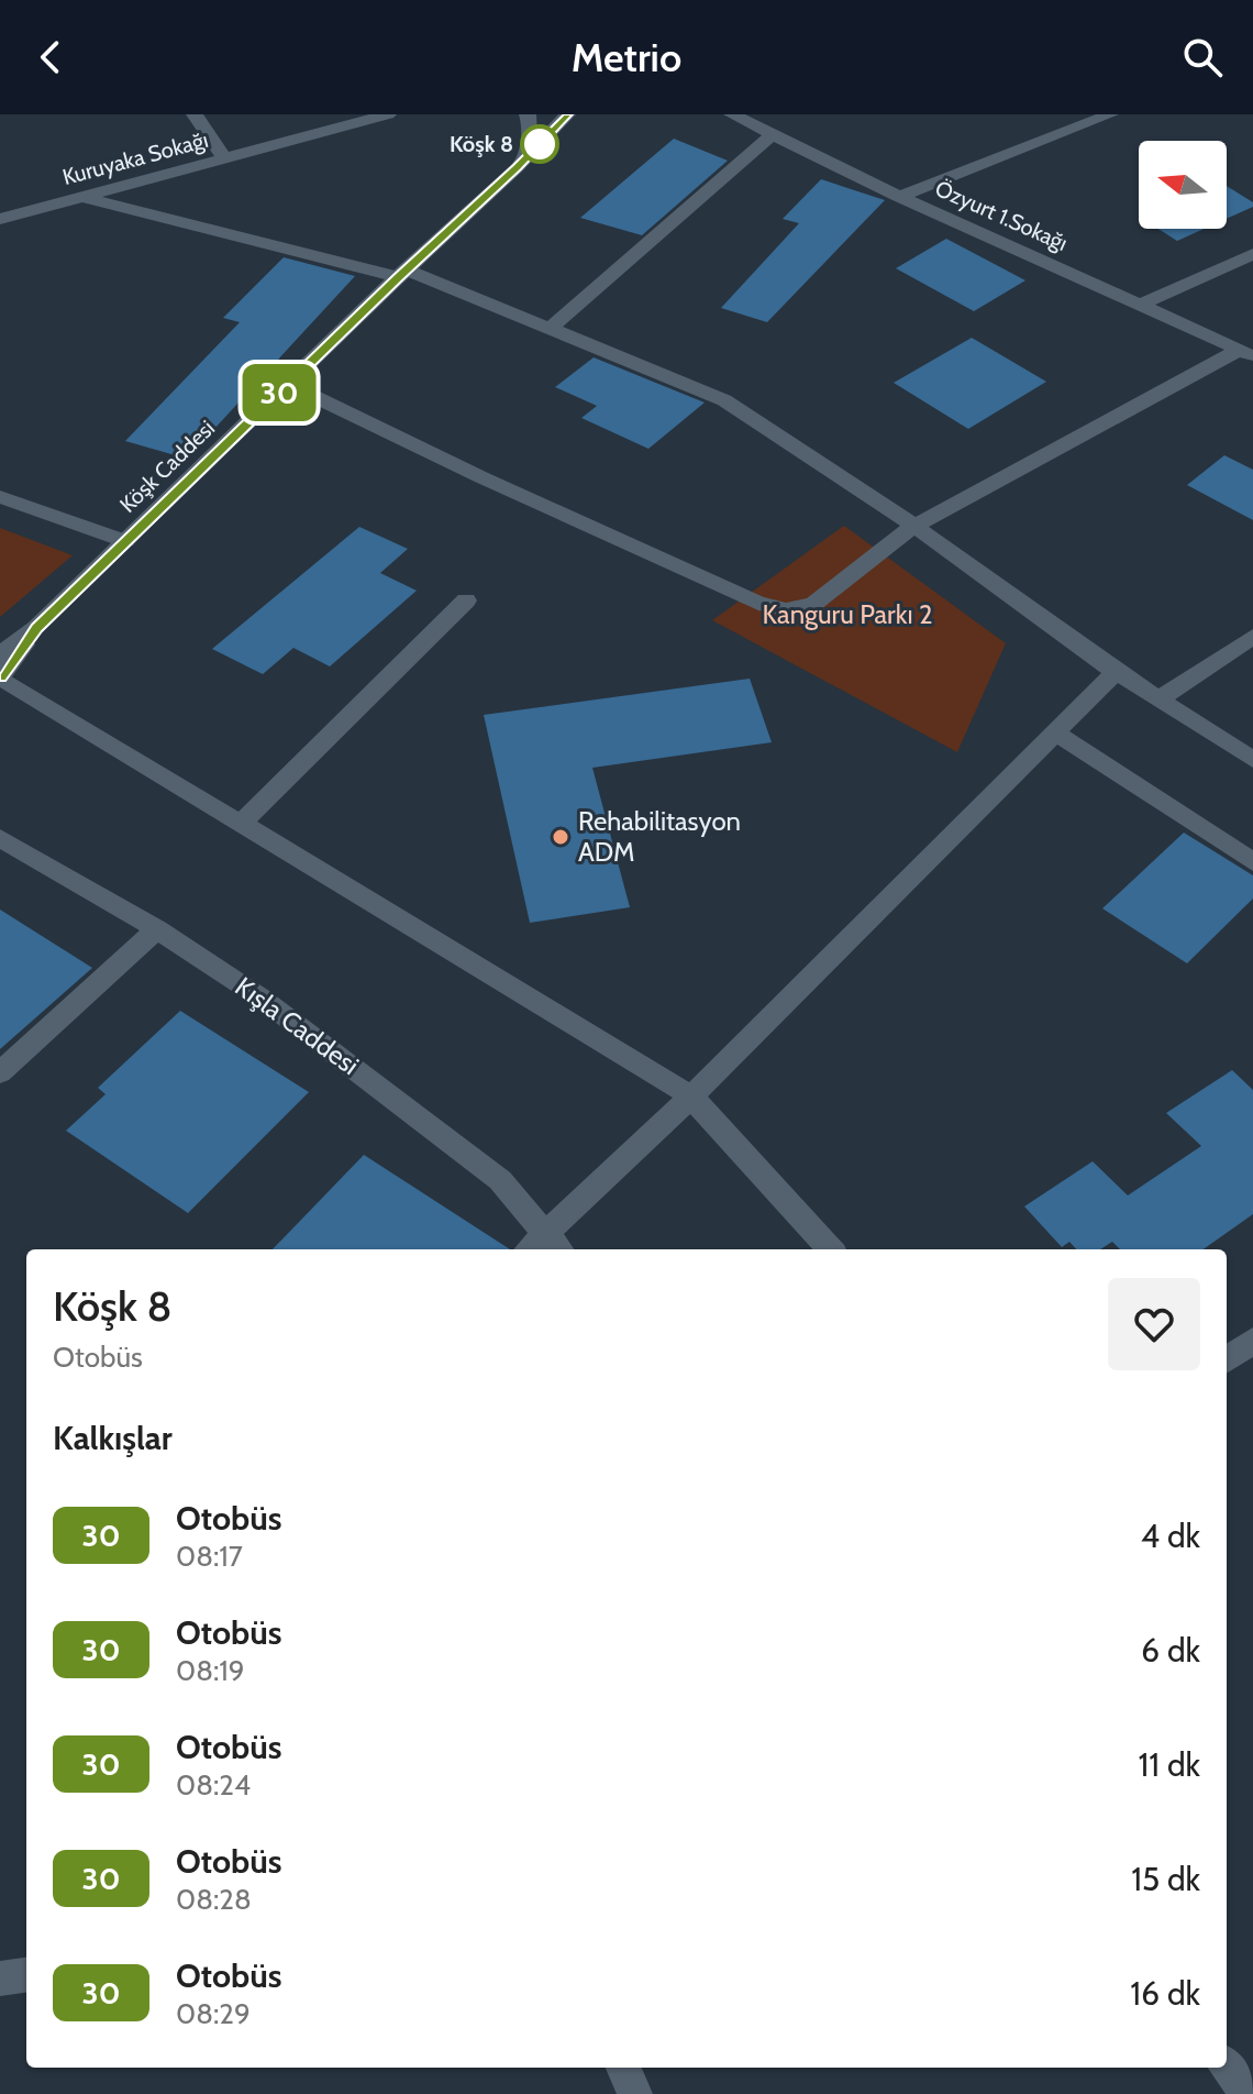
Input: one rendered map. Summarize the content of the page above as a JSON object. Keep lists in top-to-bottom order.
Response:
{
  "streets": {
    "street": [
      "Kuruyaka Sokağı",
      "Özyurt 1.Sokağı",
      "Köşk Caddesi",
      "Kışla Caddesi"
    ]
  },
  "parks": ["Kanguru Parkı 2"],
  "places": ["Köşk 8", "Rehabilitasyon ADM"],
  "lines": ["bus line 30"],
  "north": "left",
  "page": {
    "header": "Metrio",
    "on_map": "30",
    "heading": [
      ["Köşk 8", "Otobüs"],
      "Kalkışlar"
    ],
    "list": [
      {
        "mark": "30",
        "name": "Otobüs",
        "note": "08:17",
        "value": "4 dk"
      },
      {
        "mark": "30",
        "name": "Otobüs",
        "note": "08:19",
        "value": "6 dk"
      },
      {
        "mark": "30",
        "name": "Otobüs",
        "note": "08:24",
        "value": "11 dk"
      },
      {
        "mark": "30",
        "name": "Otobüs",
        "note": "08:28",
        "value": "15 dk"
      },
      {
        "mark": "30",
        "name": "Otobüs",
        "note": "08:29",
        "value": "16 dk"
      }
    ]
  }
}
